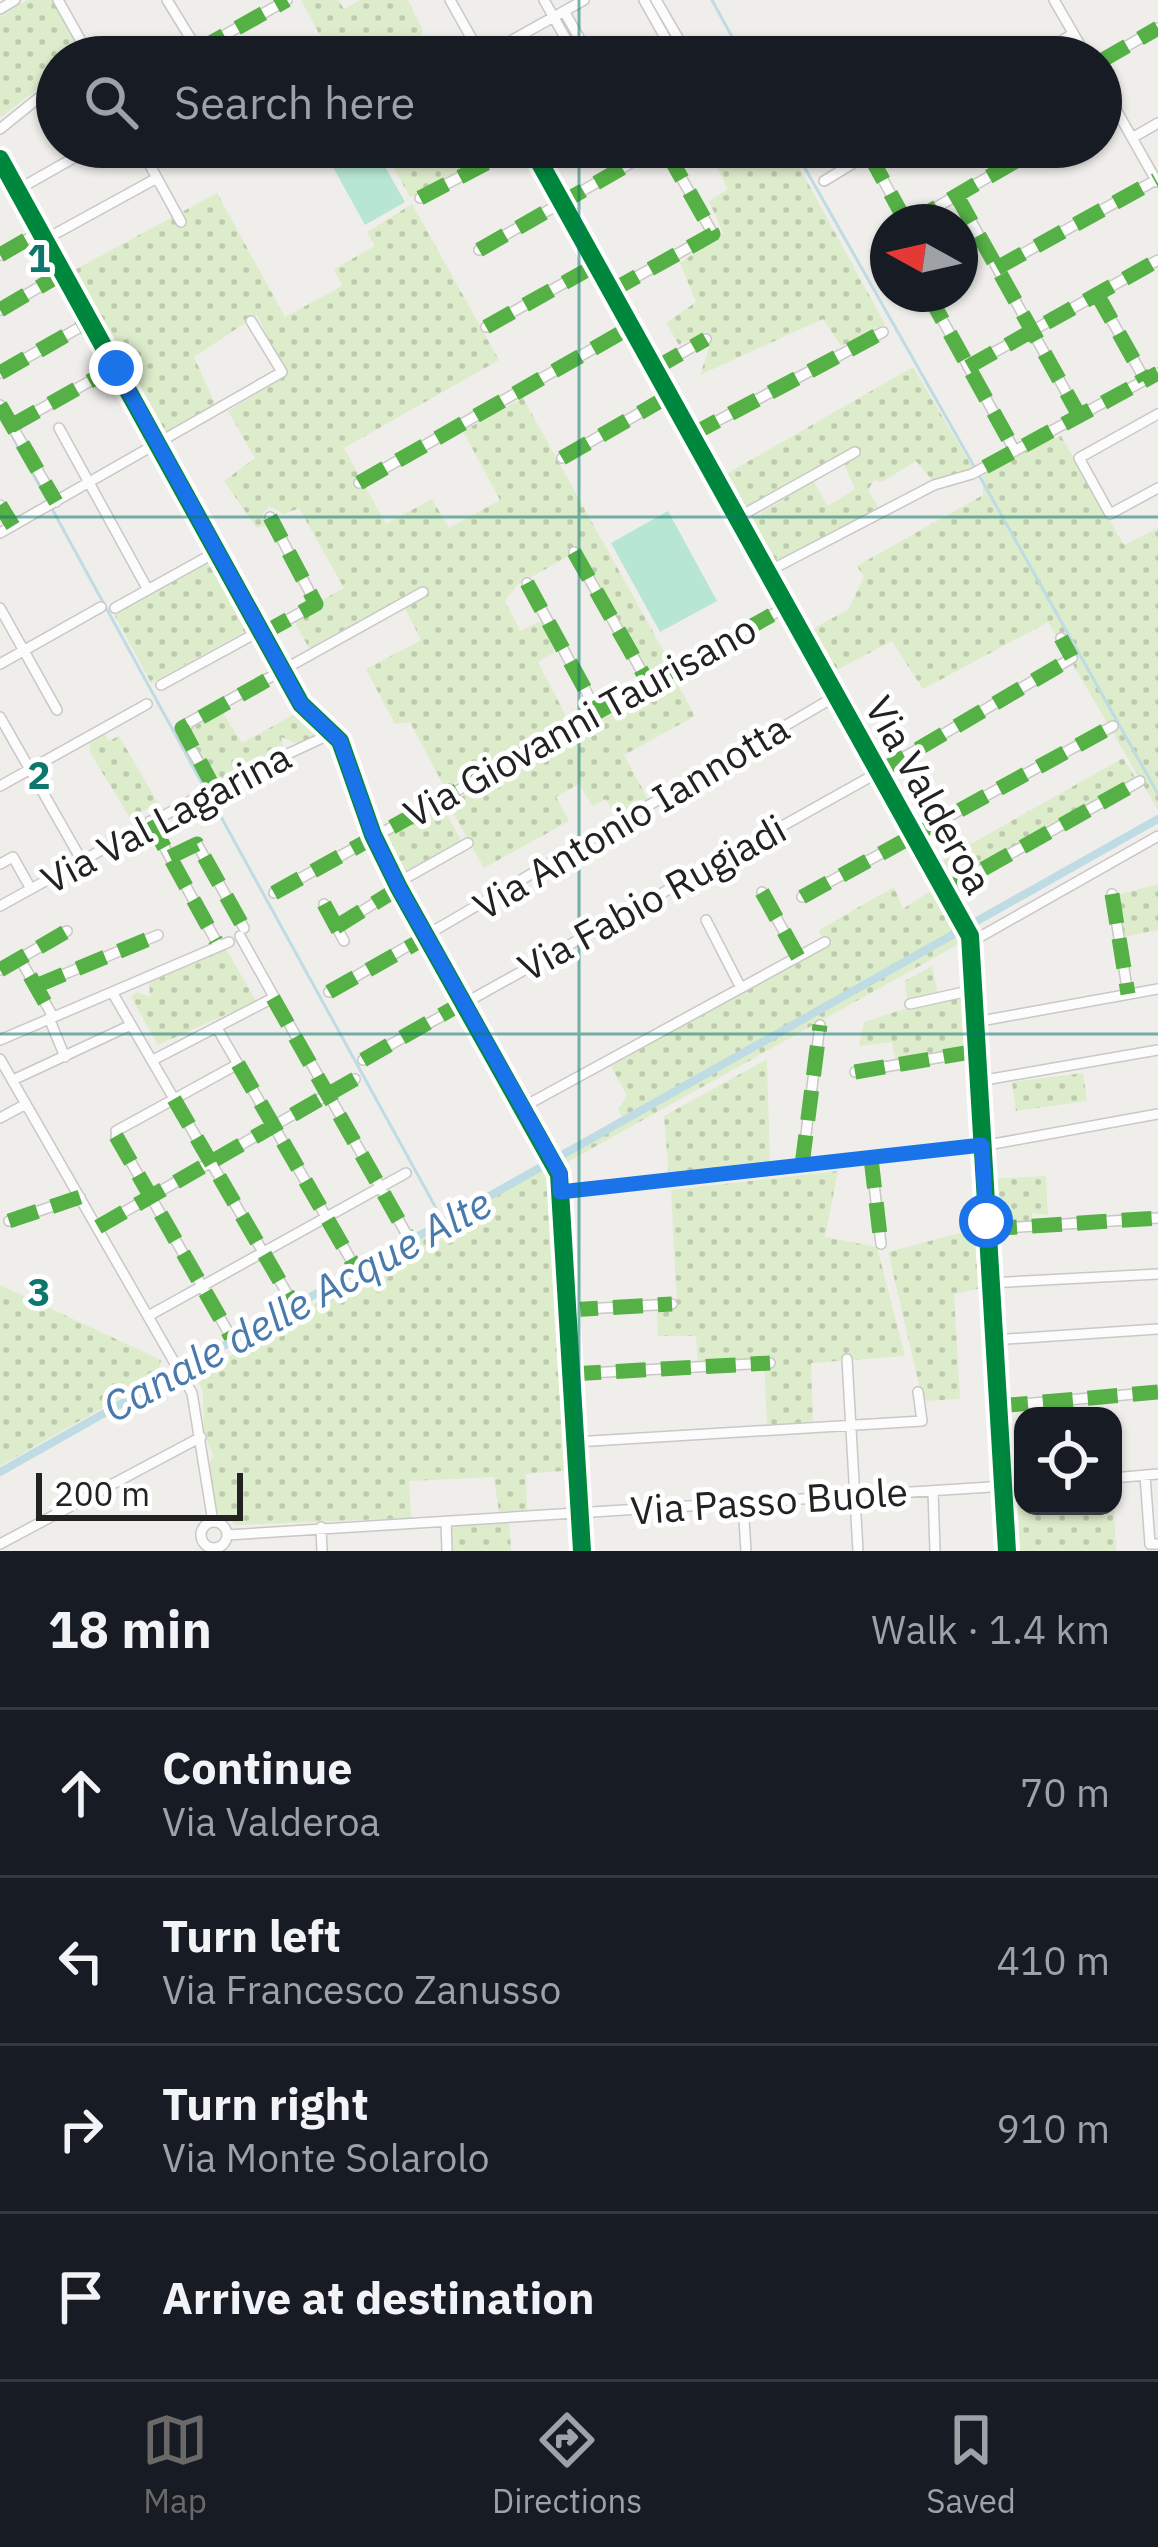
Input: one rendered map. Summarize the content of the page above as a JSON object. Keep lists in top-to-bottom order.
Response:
{
  "streets": {
    "street": [
      "Via Giovanni Taurisano",
      "Via Valderoa",
      "Via Antonio Iannotta",
      "Via Val Lagarina",
      "Via Fabio Rugiadi",
      "Via Passo Buole"
    ]
  },
  "crossings": [
    ["Via Giovanni Taurisano", "Via Valderoa"],
    ["Via Valderoa", "Via Antonio Iannotta"],
    ["Via Valderoa", "Via Fabio Rugiadi"],
    ["Via Valderoa", "Via Passo Buole"]
  ],
  "water": ["Canale delle Acque Alte"],
  "scale_bar": "200 m",
  "north": "left",
  "page": {
    "search": "Search here",
    "scale": "200 m",
    "heading": ["18 min", "Walk · 1.4 km"],
    "list": [
      ["Continue", "Via Valderoa", "70 m"],
      ["Turn left", "Via Francesco Zanusso", "410 m"],
      ["Turn right", "Via Monte Solarolo", "910 m"],
      "Arrive at destination"
    ],
    "nav": ["Map", "Directions", "Saved"]
  },
  "grid": {
    "rows": ["1", "2", "3"]
  }
}
